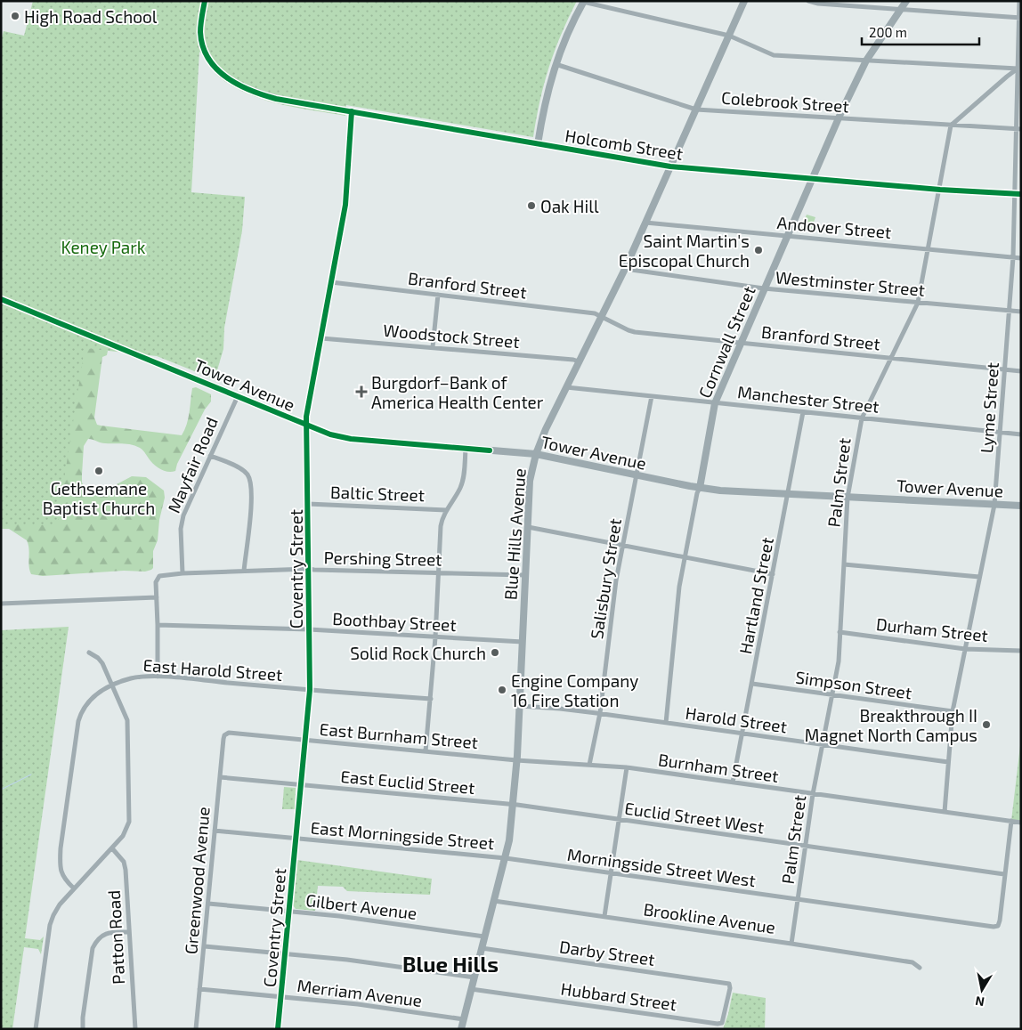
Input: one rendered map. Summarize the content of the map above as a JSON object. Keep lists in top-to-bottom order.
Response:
{
  "streets": {
    "street": [
      "Colebrook Street",
      "Holcomb Street",
      "Andover Street",
      "Westminster Street",
      "Branford Street",
      "Woodstock Street",
      "Cornwall Street",
      "Tower Avenue",
      "Manchester Street",
      "Lyme Street",
      "Mayfair Road",
      "Palm Street",
      "Baltic Street",
      "Blue Hills Avenue",
      "Pershing Street",
      "Coventry Street",
      "Salisbury Street",
      "Hartland Street",
      "Boothbay Street",
      "Durham Street",
      "East Harold Street",
      "Simpson Street",
      "Harold Street",
      "East Burnham Street",
      "Burnham Street",
      "East Euclid Street",
      "Euclid Street West",
      "East Morningside Street",
      "Morningside Street West",
      "Greenwood Avenue",
      "Gilbert Avenue",
      "Brookline Avenue",
      "Patton Road",
      "Darby Street",
      "Merriam Avenue",
      "Hubbard Street"
    ]
  },
  "crossings": [
    ["Colebrook Street", "Cornwall Street"],
    ["Colebrook Street", "Lyme Street"],
    ["Colebrook Street", "Palm Street"],
    ["Colebrook Street", "Blue Hills Avenue"],
    ["Holcomb Street", "Cornwall Street"],
    ["Holcomb Street", "Lyme Street"],
    ["Holcomb Street", "Palm Street"],
    ["Holcomb Street", "Blue Hills Avenue"],
    ["Holcomb Street", "Coventry Street"],
    ["Andover Street", "Cornwall Street"],
    ["Andover Street", "Lyme Street"],
    ["Andover Street", "Palm Street"],
    ["Andover Street", "Blue Hills Avenue"],
    ["Westminster Street", "Cornwall Street"],
    ["Westminster Street", "Lyme Street"],
    ["Westminster Street", "Palm Street"],
    ["Westminster Street", "Blue Hills Avenue"],
    ["Branford Street", "Cornwall Street"],
    ["Branford Street", "Lyme Street"],
    ["Branford Street", "Palm Street"],
    ["Branford Street", "Blue Hills Avenue"],
    ["Branford Street", "Coventry Street"],
    ["Woodstock Street", "Blue Hills Avenue"],
    ["Woodstock Street", "Coventry Street"],
    ["Cornwall Street", "Tower Avenue"],
    ["Cornwall Street", "Manchester Street"],
    ["Cornwall Street", "Harold Street"],
    ["Tower Avenue", "Lyme Street"],
    ["Tower Avenue", "Mayfair Road"],
    ["Tower Avenue", "Palm Street"],
    ["Tower Avenue", "Blue Hills Avenue"],
    ["Tower Avenue", "Coventry Street"],
    ["Tower Avenue", "Salisbury Street"],
    ["Tower Avenue", "Hartland Street"],
    ["Manchester Street", "Lyme Street"],
    ["Manchester Street", "Palm Street"],
    ["Manchester Street", "Blue Hills Avenue"],
    ["Manchester Street", "Salisbury Street"],
    ["Manchester Street", "Hartland Street"],
    ["Lyme Street", "Durham Street"],
    ["Lyme Street", "Simpson Street"],
    ["Lyme Street", "Harold Street"],
    ["Lyme Street", "Burnham Street"],
    ["Mayfair Road", "Pershing Street"],
    ["Palm Street", "Durham Street"],
    ["Palm Street", "Simpson Street"],
    ["Palm Street", "Harold Street"],
    ["Palm Street", "Burnham Street"],
    ["Palm Street", "Euclid Street West"],
    ["Palm Street", "Morningside Street West"],
    ["Palm Street", "Brookline Avenue"],
    ["Baltic Street", "Coventry Street"],
    ["Blue Hills Avenue", "Pershing Street"],
    ["Blue Hills Avenue", "Boothbay Street"],
    ["Blue Hills Avenue", "Harold Street"],
    ["Blue Hills Avenue", "East Burnham Street"],
    ["Blue Hills Avenue", "Burnham Street"],
    ["Blue Hills Avenue", "East Euclid Street"],
    ["Blue Hills Avenue", "Euclid Street West"],
    ["Blue Hills Avenue", "East Morningside Street"],
    ["Blue Hills Avenue", "Morningside Street West"],
    ["Blue Hills Avenue", "Gilbert Avenue"],
    ["Blue Hills Avenue", "Brookline Avenue"],
    ["Blue Hills Avenue", "Darby Street"],
    ["Blue Hills Avenue", "Merriam Avenue"],
    ["Blue Hills Avenue", "Hubbard Street"],
    ["Pershing Street", "Coventry Street"],
    ["Coventry Street", "Boothbay Street"],
    ["Coventry Street", "East Harold Street"],
    ["Coventry Street", "East Burnham Street"],
    ["Coventry Street", "East Euclid Street"],
    ["Coventry Street", "East Morningside Street"],
    ["Coventry Street", "Gilbert Avenue"],
    ["Coventry Street", "Merriam Avenue"],
    ["Salisbury Street", "Harold Street"],
    ["Salisbury Street", "Burnham Street"],
    ["Hartland Street", "Simpson Street"],
    ["Hartland Street", "Harold Street"],
    ["Hartland Street", "Burnham Street"],
    ["East Burnham Street", "Burnham Street"],
    ["East Burnham Street", "Greenwood Avenue"],
    ["East Euclid Street", "Euclid Street West"],
    ["East Euclid Street", "Greenwood Avenue"],
    ["Euclid Street West", "Morningside Street West"],
    ["East Morningside Street", "Morningside Street West"],
    ["East Morningside Street", "Greenwood Avenue"],
    ["Greenwood Avenue", "Gilbert Avenue"],
    ["Greenwood Avenue", "Merriam Avenue"],
    ["Darby Street", "Hubbard Street"]
  ],
  "districts": ["Blue Hills"],
  "parks": ["Keney Park"],
  "places": {
    "other": [
      "High Road School",
      "Oak Hill",
      "Saint Martin's Episcopal Church",
      "Gethsemane Baptist Church",
      "Solid Rock Church",
      "Engine Company 16 Fire Station",
      "Breakthrough II Magnet North Campus"
    ],
    "health": ["Burgdorf–Bank of America Health Center"]
  },
  "scale_bar": "200 m",
  "north": "bottom"
}
